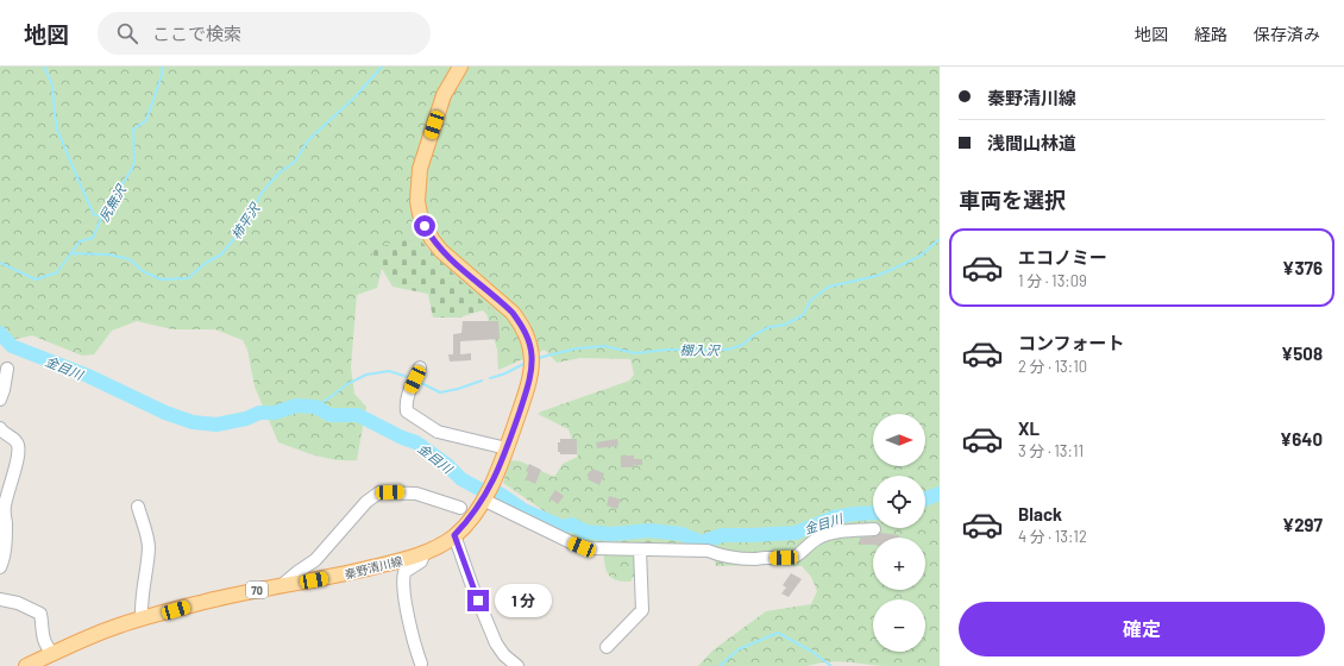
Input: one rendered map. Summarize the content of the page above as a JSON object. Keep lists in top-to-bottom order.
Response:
{
  "streets": {
    "main road": ["秦野清川線", "70"]
  },
  "water": [
    "尻無沢",
    "柿平沢",
    "棚入沢",
    "金目川"
  ],
  "north": "right",
  "page": {
    "header": "地図",
    "search": "ここで検索",
    "nav": ["地図", "経路", "保存済み"],
    "banner": ["秦野清川線", "浅間山林道"],
    "heading": "車両を選択",
    "list": [
      {
        "name": "エコノミー",
        "note": "1 分 · 13:09",
        "value": "¥376"
      },
      {
        "name": "コンフォート",
        "note": "2 分 · 13:10",
        "value": "¥508"
      },
      {
        "name": "XL",
        "note": "3 分 · 13:11",
        "value": "¥640"
      },
      {
        "name": "Black",
        "note": "4 分 · 13:12",
        "value": "¥297"
      }
    ],
    "map_buttons": ["+", "−"],
    "bubble": "1 分",
    "buttons": "確定"
  }
}
